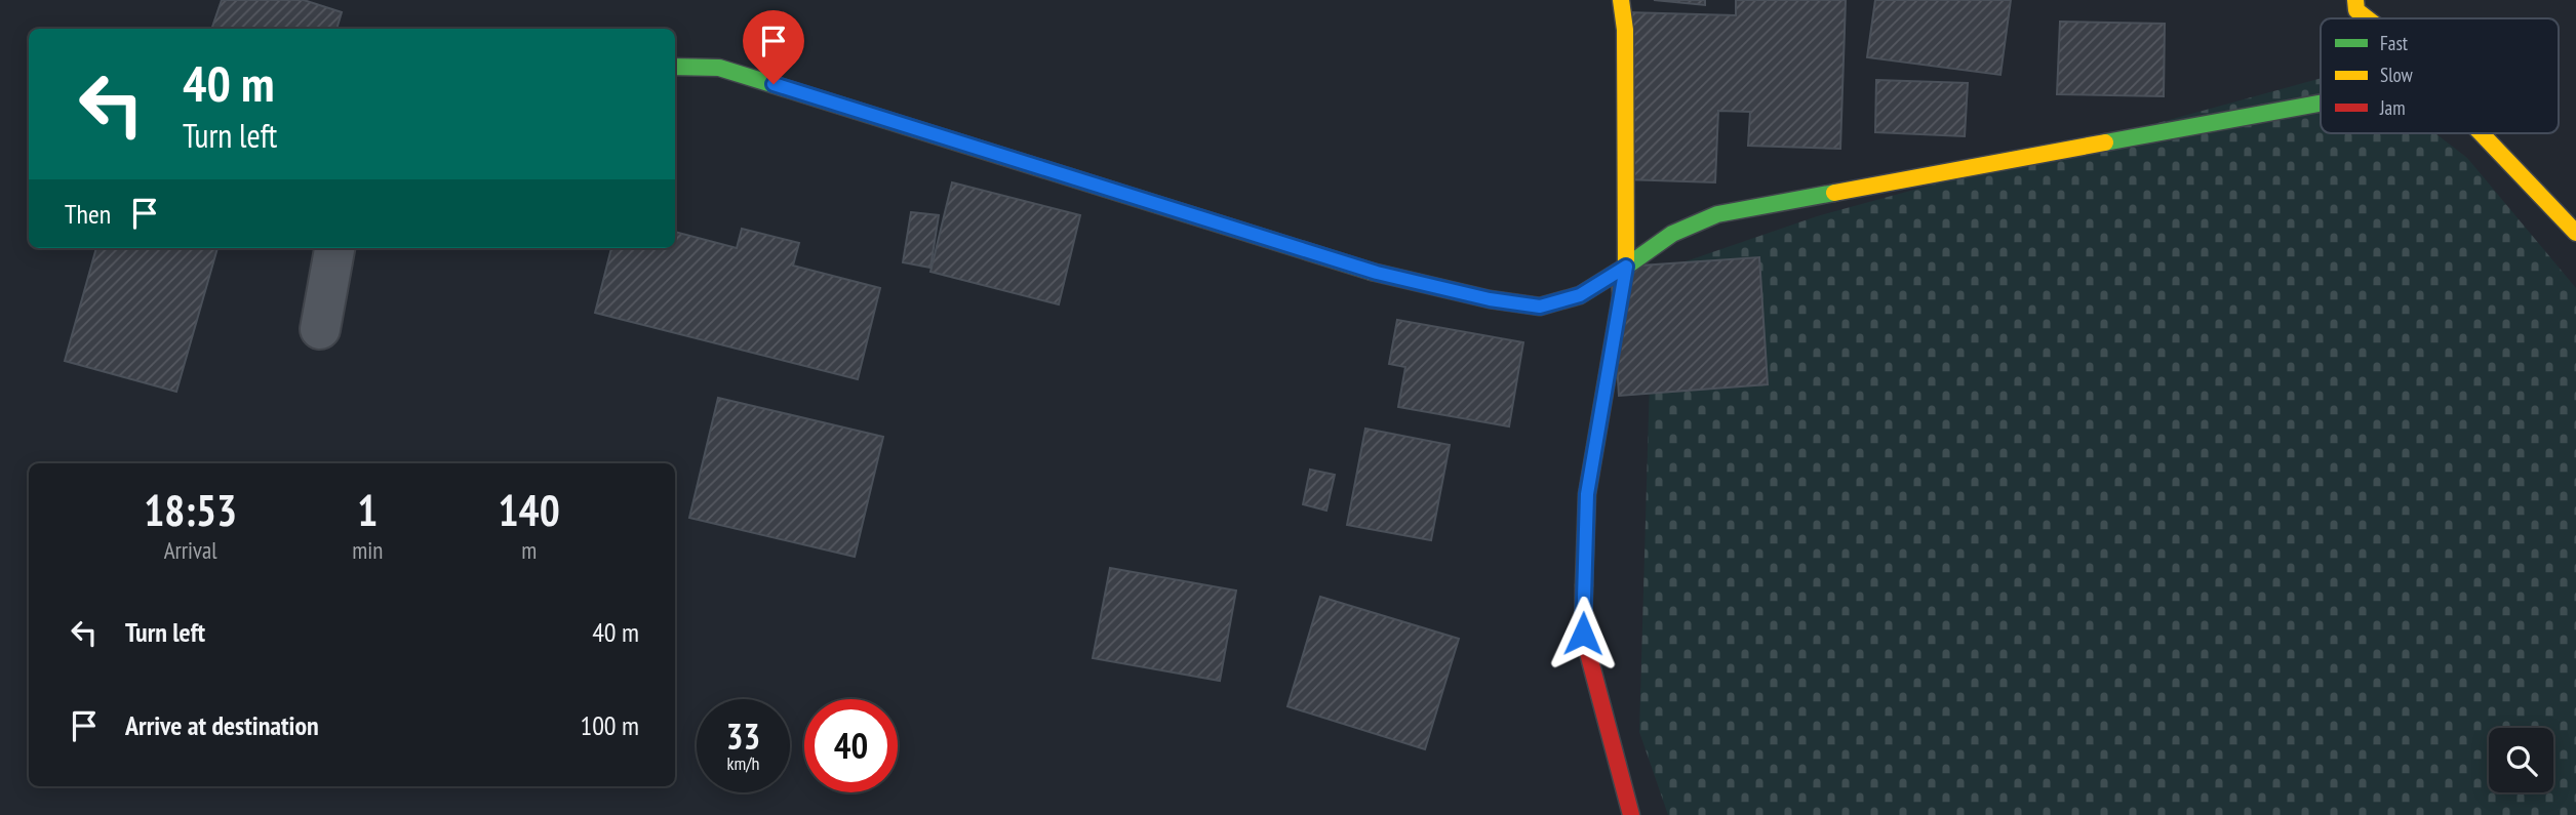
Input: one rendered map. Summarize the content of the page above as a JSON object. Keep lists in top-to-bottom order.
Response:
{
  "legend": ["Fast", "Slow", "Jam"],
  "page": {
    "turn": ["40 m", "Turn left"],
    "then": "Then",
    "eta": [
      "18:53",
      "Arrival",
      "1",
      "min",
      "140",
      "m"
    ],
    "list": [
      {
        "name": "Turn left",
        "value": "40 m"
      },
      {
        "name": "Arrive at destination",
        "value": "100 m"
      }
    ],
    "speed": "33 km/h",
    "limit": "40"
  }
}
